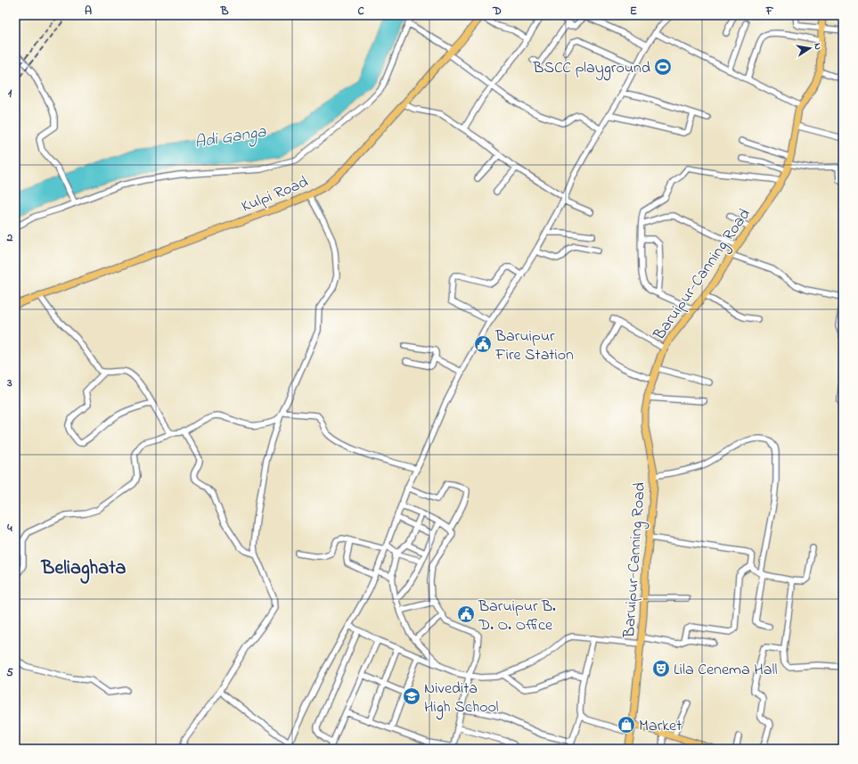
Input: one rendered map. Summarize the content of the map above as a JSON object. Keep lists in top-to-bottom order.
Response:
{
  "streets": {
    "main road": ["Kulpi Road", "Baruipur-Canning Road"]
  },
  "districts": ["Beliaghata"],
  "water": ["Adi Ganga"],
  "places": {
    "sports": ["BSCC playground"],
    "public building": ["Baruipur Fire Station", "Baruipur B. D. O. Office"],
    "theatre": ["Lila Cenema Hall"],
    "school or university": ["Nivedita High School"],
    "shop": ["Market"]
  },
  "north": "right",
  "grid": {
    "columns": [
      "A",
      "B",
      "C",
      "D",
      "E",
      "F"
    ],
    "rows": [
      "1",
      "2",
      "3",
      "4",
      "5"
    ]
  }
}
